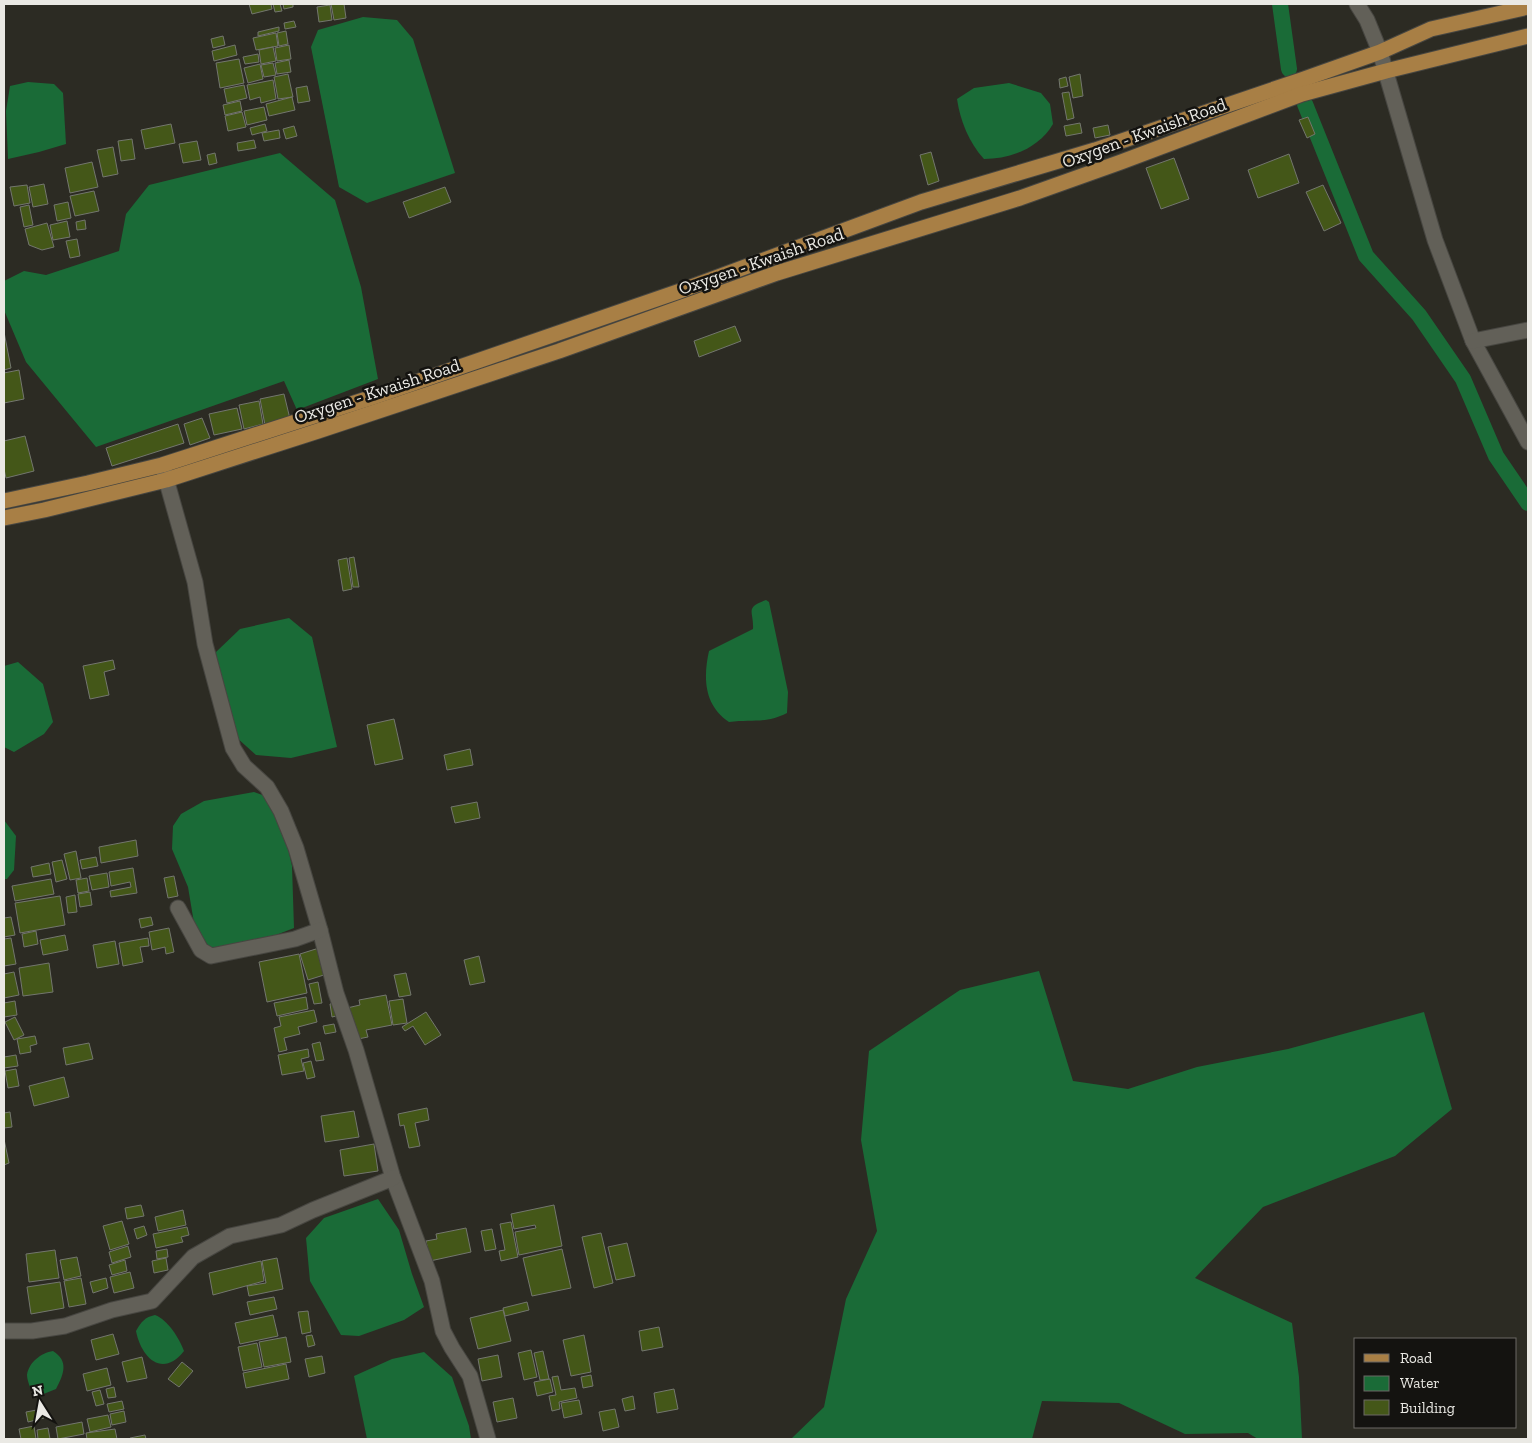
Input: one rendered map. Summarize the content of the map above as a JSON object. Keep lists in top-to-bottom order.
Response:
{
  "streets": {
    "main road": ["Oxygen - Kwaish Road"]
  },
  "legend": ["Road", "Water", "Building"],
  "north": "top"
}
